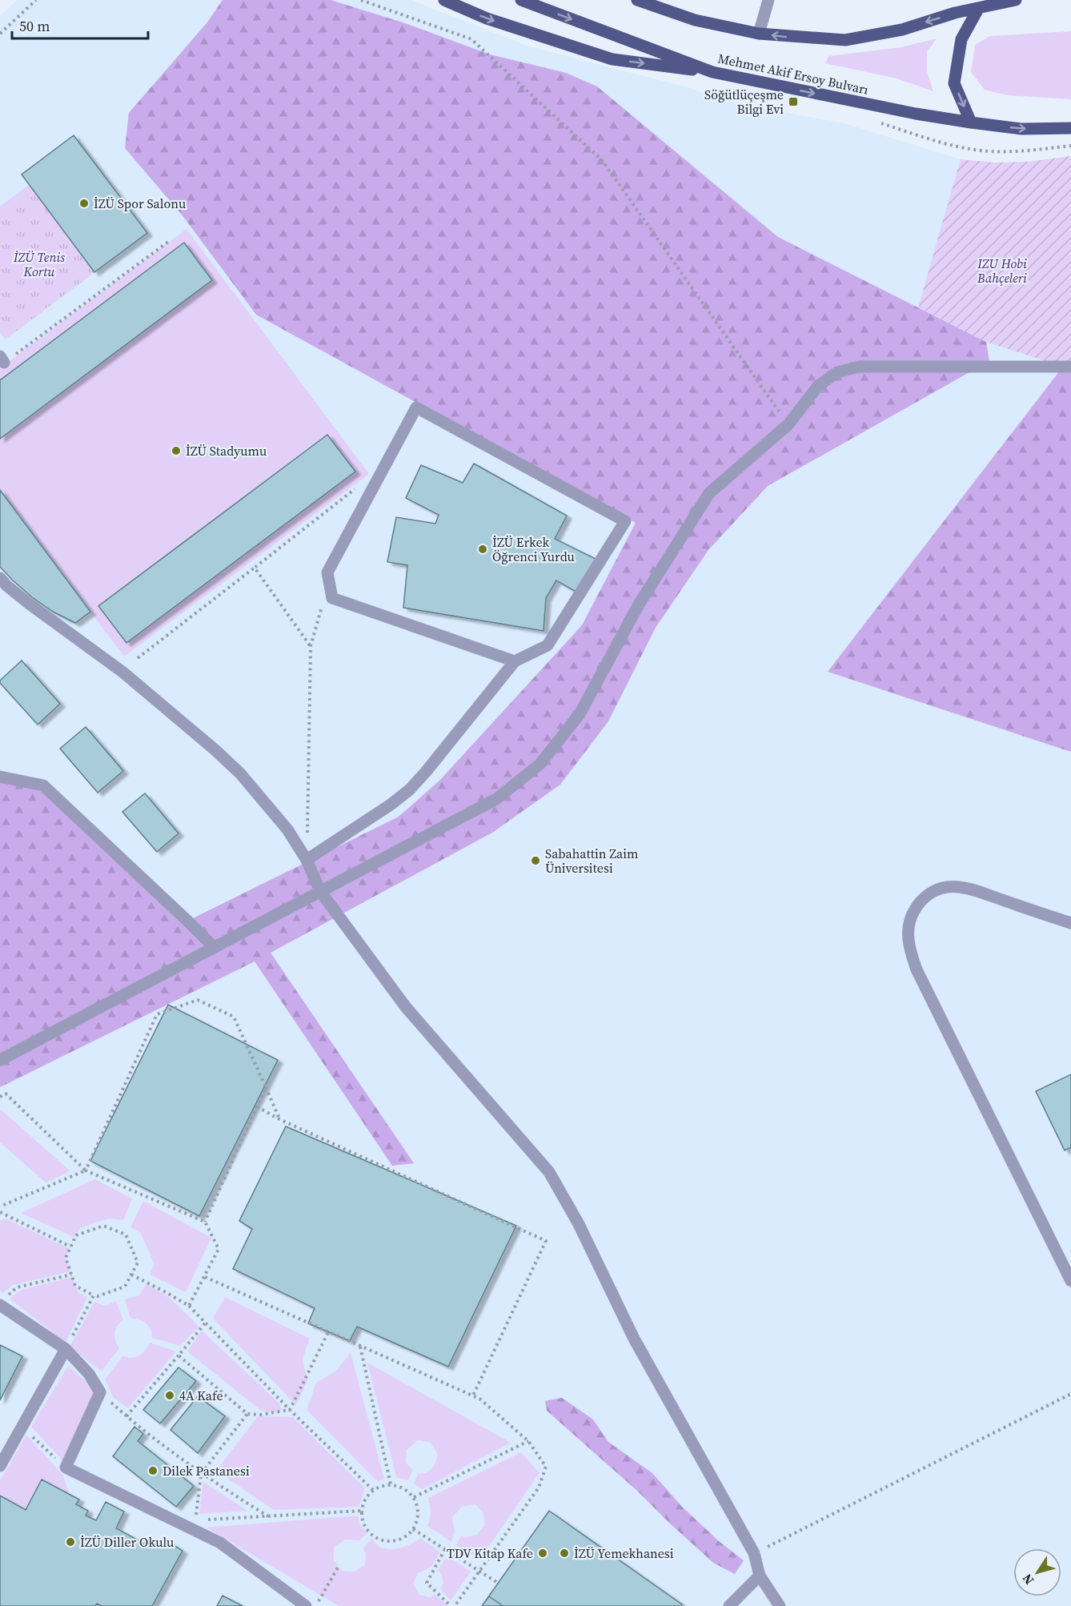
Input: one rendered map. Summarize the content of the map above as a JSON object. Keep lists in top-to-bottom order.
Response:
{
  "streets": {
    "main road": ["Mehmet Akif Ersoy Bulvarı"]
  },
  "parks": ["İZÜ Tenis Kortu", "IZU Hobi Bahçeleri"],
  "places": {
    "transit": ["Söğütlüçeşme Bilgi Evi"],
    "other": [
      "İZÜ Spor Salonu",
      "İZÜ Stadyumu",
      "İZÜ Erkek Öğrenci Yurdu",
      "Sabahattin Zaim Üniversitesi",
      "4A Kafe",
      "Dilek Pastanesi",
      "İZÜ Diller Okulu",
      "TDV Kitap Kafe",
      "İZÜ Yemekhanesi"
    ]
  },
  "scale_bar": "50 m",
  "north": "bottom left"
}
